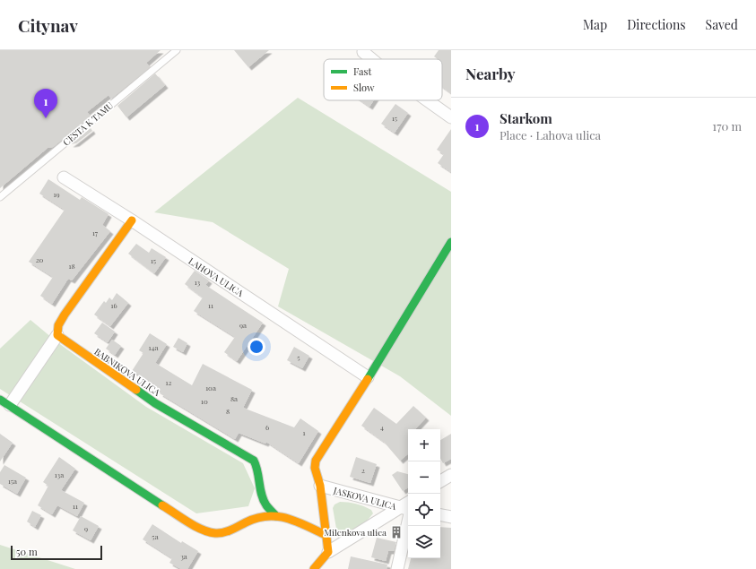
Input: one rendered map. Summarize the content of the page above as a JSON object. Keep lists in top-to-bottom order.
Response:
{
  "streets": {
    "street": ["LAHOVA ULICA", "BABNIKOVA ULICA", "JASKOVA ULICA"],
    "lane": ["CESTA K TAMU"]
  },
  "places": {
    "building": ["Milenkova ulica"]
  },
  "house_numbers": [
    "15",
    "19",
    "17",
    "20",
    "15",
    "18",
    "13",
    "16",
    "11",
    "9a",
    "14a",
    "5",
    "12",
    "10a",
    "8a",
    "10",
    "8",
    "6",
    "4",
    "1",
    "2",
    "13a",
    "15a",
    "11",
    "9",
    "5a",
    "3a"
  ],
  "legend": ["Fast", "Slow"],
  "scale_bar": "50 m",
  "page": {
    "header": "Citynav",
    "nav": ["Map", "Directions", "Saved"],
    "heading": "Nearby",
    "pins": "1",
    "list": [
      {
        "mark": "1",
        "name": "Starkom",
        "note": "Place · Lahova ulica",
        "value": "170 m"
      }
    ],
    "map_buttons": ["+", "−"],
    "scale": "50 m"
  }
}
